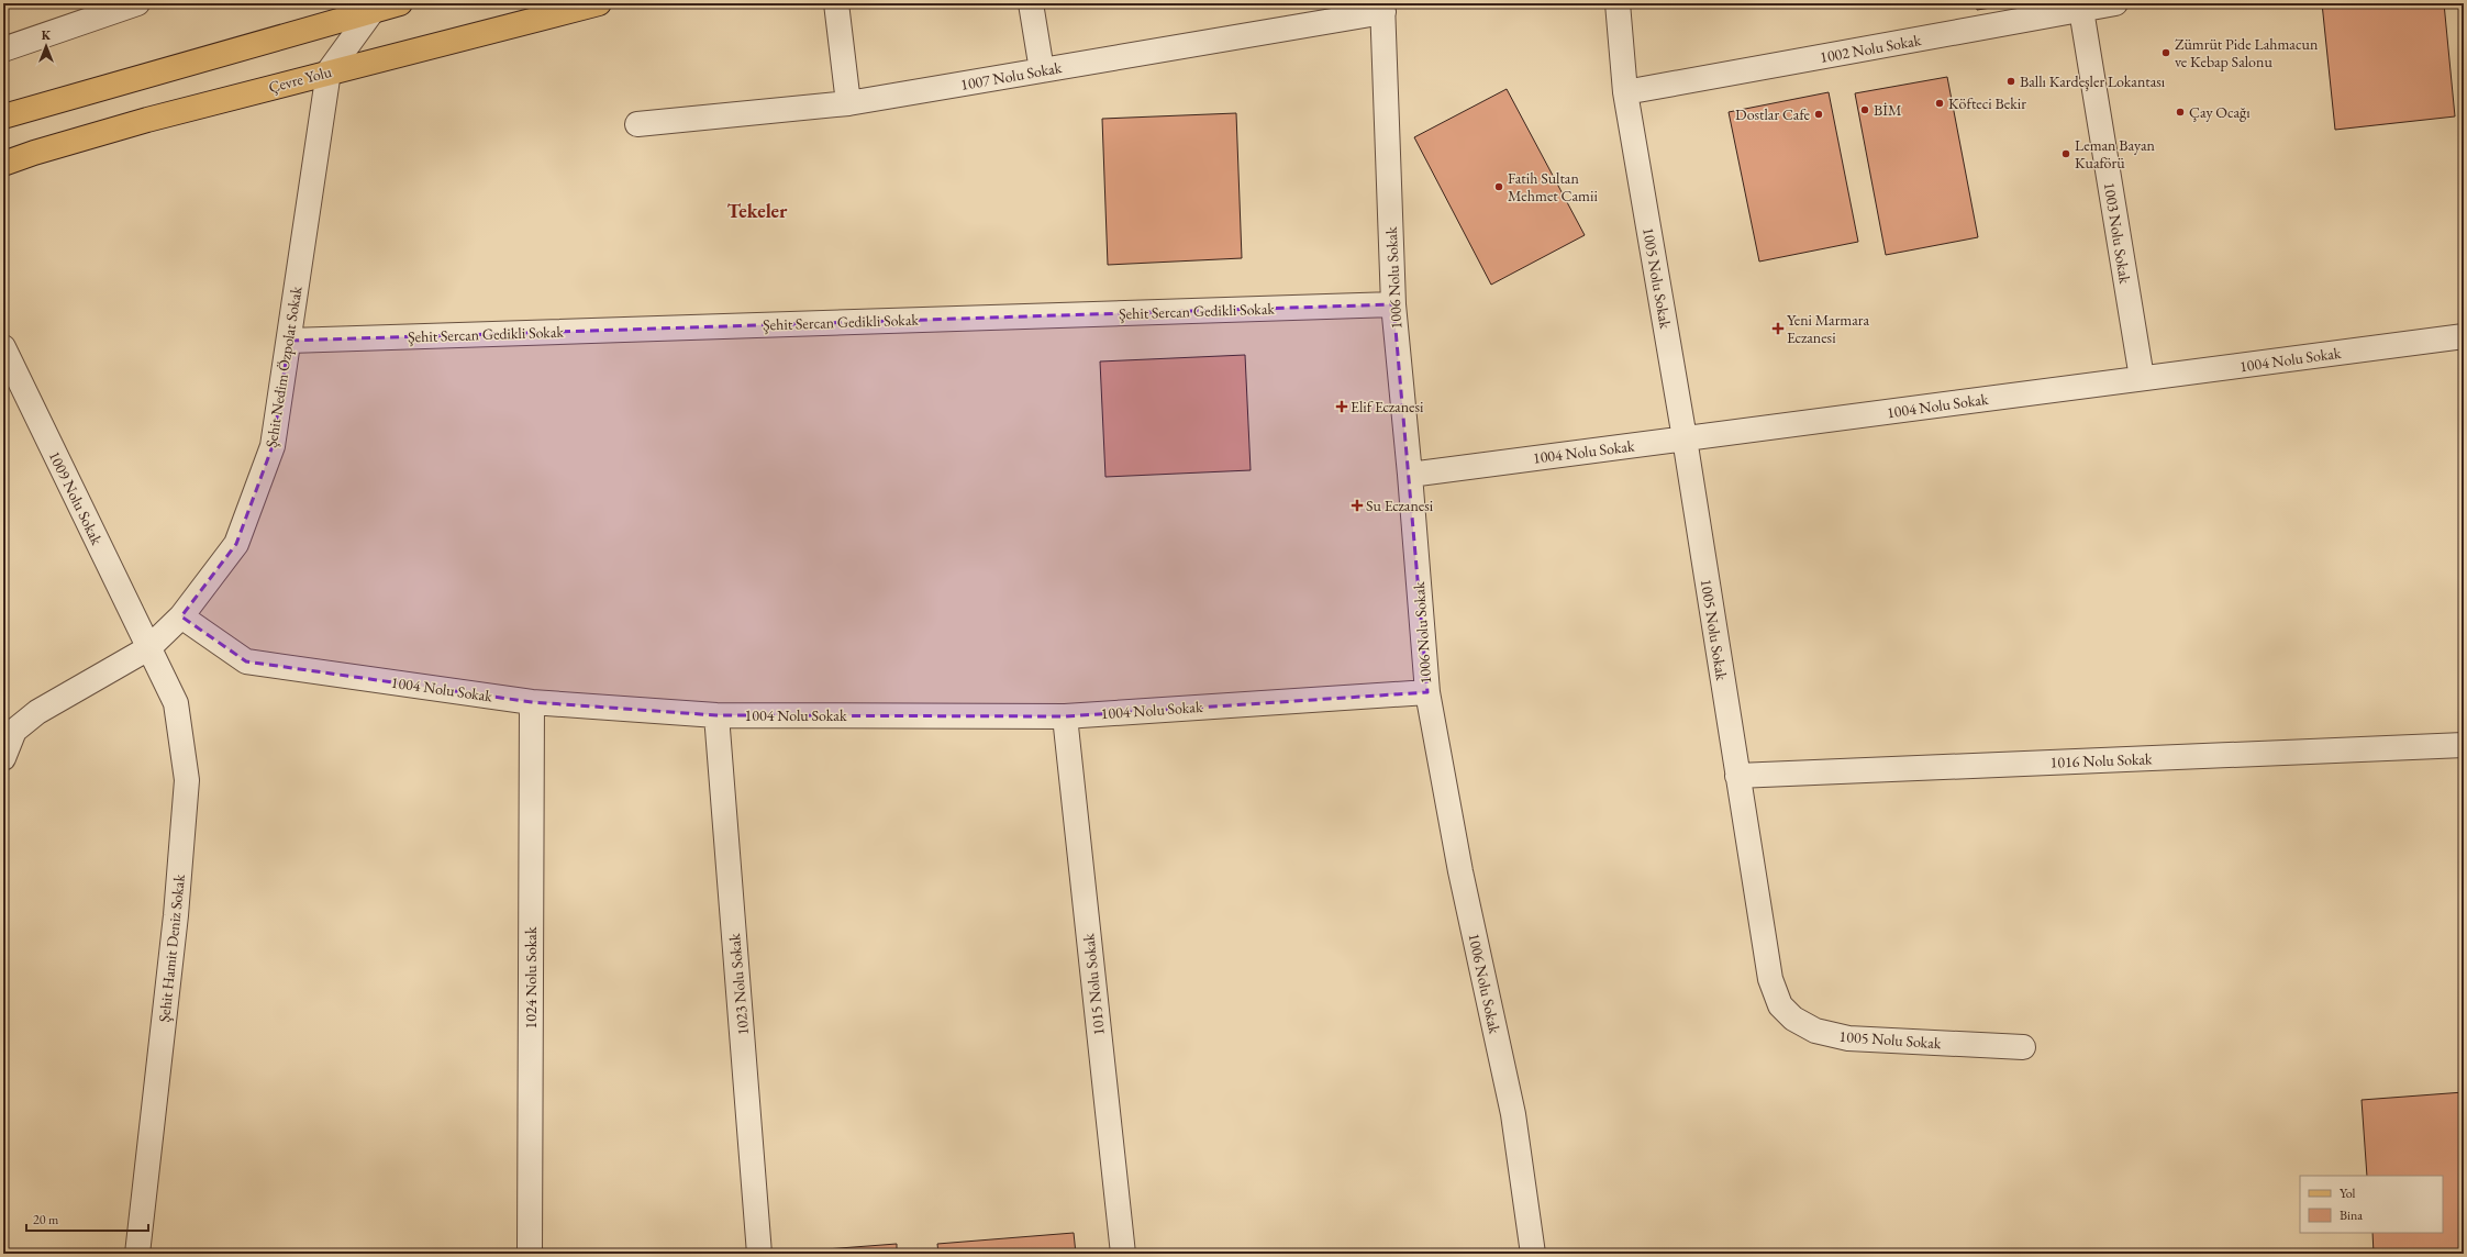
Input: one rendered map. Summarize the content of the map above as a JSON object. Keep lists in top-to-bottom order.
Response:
{
  "streets": {
    "main road": ["Çevre Yolu"],
    "street": [
      "1002 Nolu Sokak",
      "1007 Nolu Sokak",
      "1003 Nolu Sokak",
      "1006 Nolu Sokak",
      "1005 Nolu Sokak",
      "Şehit Sercan Gedikli Sokak",
      "1004 Nolu Sokak",
      "Şehit Nedim Özpolat Sokak",
      "1009 Nolu Sokak",
      "1016 Nolu Sokak",
      "Şehit Hamit Deniz Sokak",
      "1024 Nolu Sokak",
      "1023 Nolu Sokak",
      "1015 Nolu Sokak"
    ]
  },
  "crossings": [
    ["1002 Nolu Sokak", "1003 Nolu Sokak"],
    ["1002 Nolu Sokak", "1005 Nolu Sokak"],
    ["1007 Nolu Sokak", "1006 Nolu Sokak"],
    ["Çevre Yolu", "Şehit Nedim Özpolat Sokak"],
    ["1003 Nolu Sokak", "1004 Nolu Sokak"],
    ["1006 Nolu Sokak", "Şehit Sercan Gedikli Sokak"],
    ["1006 Nolu Sokak", "1004 Nolu Sokak"],
    ["1005 Nolu Sokak", "1004 Nolu Sokak"],
    ["1005 Nolu Sokak", "1016 Nolu Sokak"],
    ["Şehit Sercan Gedikli Sokak", "Şehit Nedim Özpolat Sokak"],
    ["1004 Nolu Sokak", "Şehit Nedim Özpolat Sokak"],
    ["1004 Nolu Sokak", "1024 Nolu Sokak"],
    ["1004 Nolu Sokak", "1023 Nolu Sokak"],
    ["1004 Nolu Sokak", "1015 Nolu Sokak"],
    ["Şehit Nedim Özpolat Sokak", "1009 Nolu Sokak"],
    ["Şehit Nedim Özpolat Sokak", "Şehit Hamit Deniz Sokak"],
    ["1009 Nolu Sokak", "Şehit Hamit Deniz Sokak"]
  ],
  "districts": ["Tekeler"],
  "places": {
    "other": [
      "Zümrüt Pide Lahmacun ve Kebap Salonu",
      "Ballı Kardeşler Lokantası",
      "Köfteci Bekir",
      "BİM",
      "Çay Ocağı",
      "Dostlar Cafe",
      "Leman Bayan Kuaförü",
      "Fatih Sultan Mehmet Camii"
    ],
    "health": ["Yeni Marmara Eczanesi", "Elif Eczanesi", "Su Eczanesi"]
  },
  "legend": ["Yol", "Bina"],
  "scale_bar": "20 m",
  "north": "top"
}
